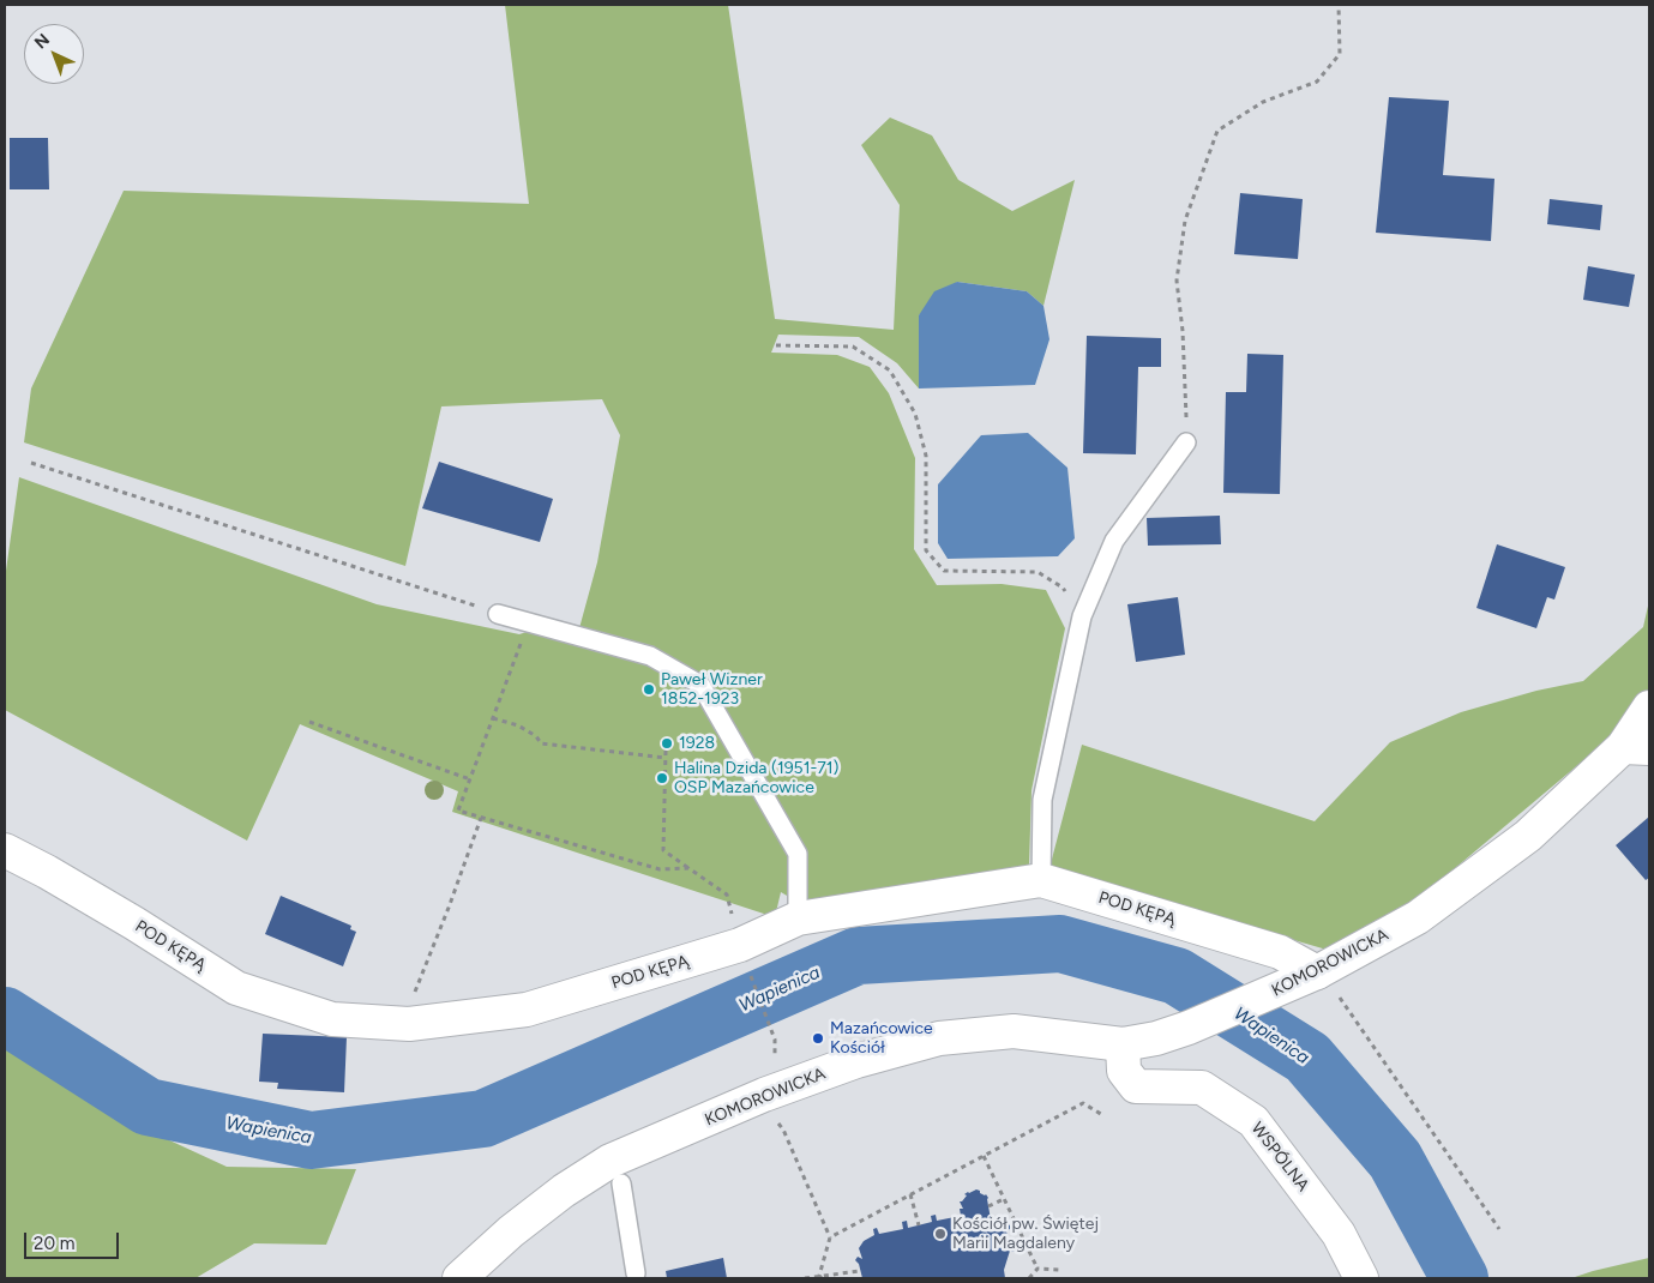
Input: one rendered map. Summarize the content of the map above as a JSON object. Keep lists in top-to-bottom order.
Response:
{
  "streets": {
    "street": ["POD KĘPĄ", "KOMOROWICKA", "WSPÓLNA"]
  },
  "crossings": [
    ["POD KĘPĄ", "KOMOROWICKA"],
    ["KOMOROWICKA", "WSPÓLNA"]
  ],
  "water": ["Wapienica"],
  "places": [
    "Paweł Wizner 1852-1923",
    "1928",
    "Halina Dzida (1951-71) OSP Mazańcowice",
    "Mazańcowice Kościół",
    "Kościół pw. Świętej Marii Magdaleny"
  ],
  "scale_bar": "20 m",
  "north": "top left"
}
